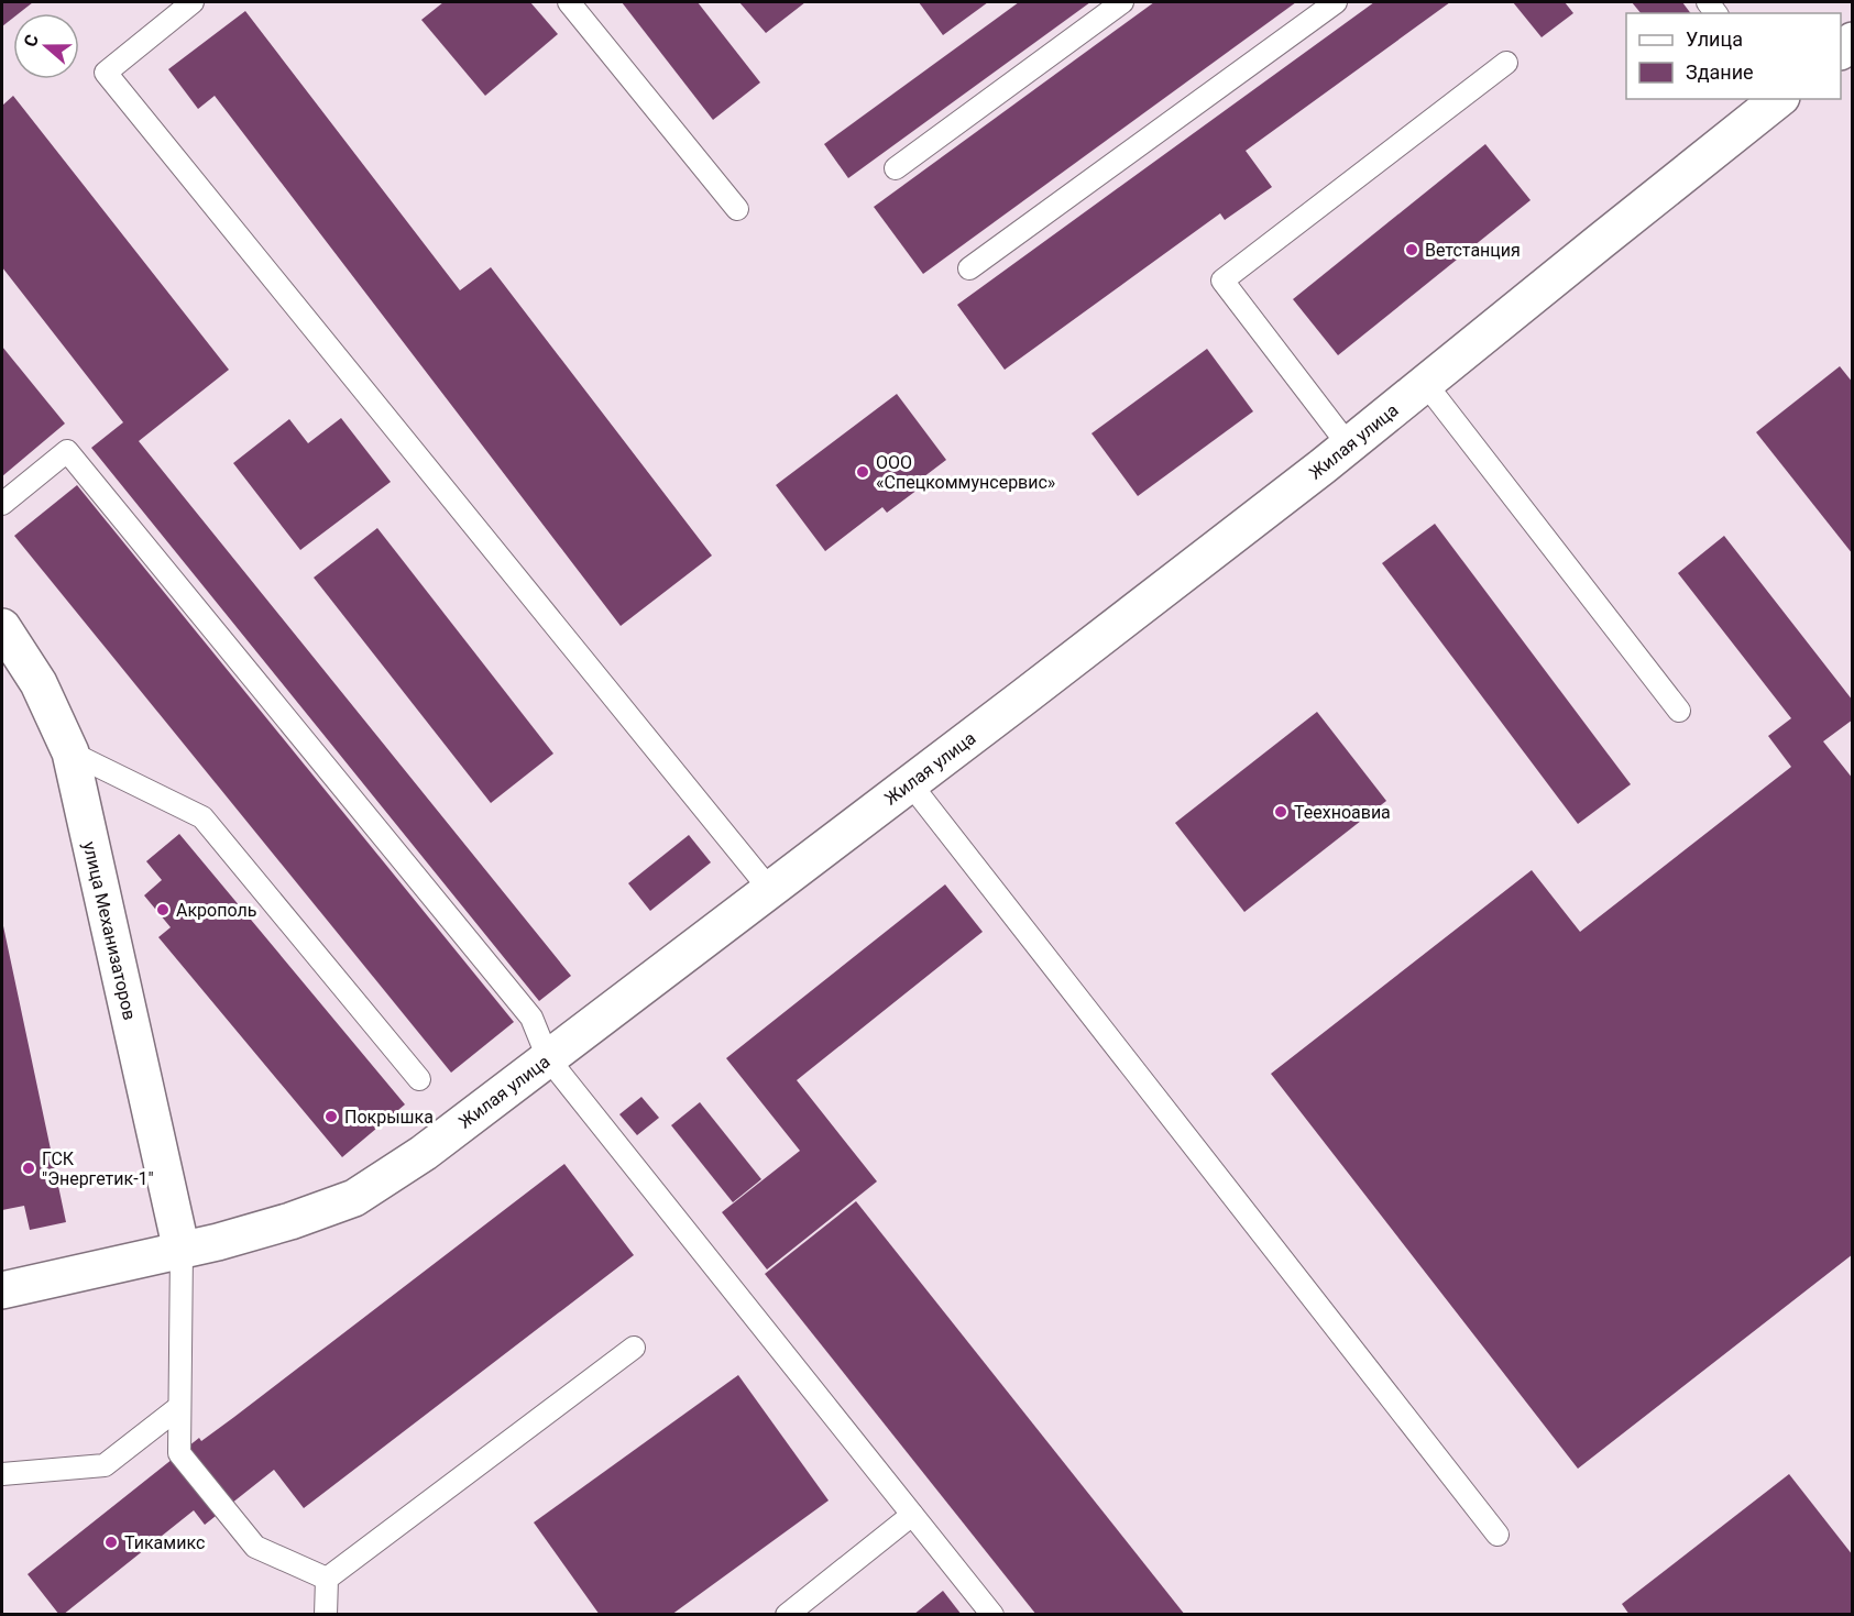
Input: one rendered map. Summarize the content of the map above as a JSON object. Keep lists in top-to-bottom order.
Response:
{
  "streets": {
    "main road": ["Жилая улица", "улица Механизаторов"]
  },
  "crossings": [
    ["Жилая улица", "улица Механизаторов"]
  ],
  "places": [
    "Ветстанция",
    "ООО «Спецкоммунсервис»",
    "Теехноавиа",
    "Акрополь",
    "Покрышка",
    "ГСК \"Энергетик-1\"",
    "Тикамикс"
  ],
  "legend": ["Улица", "Здание"],
  "north": "left"
}
